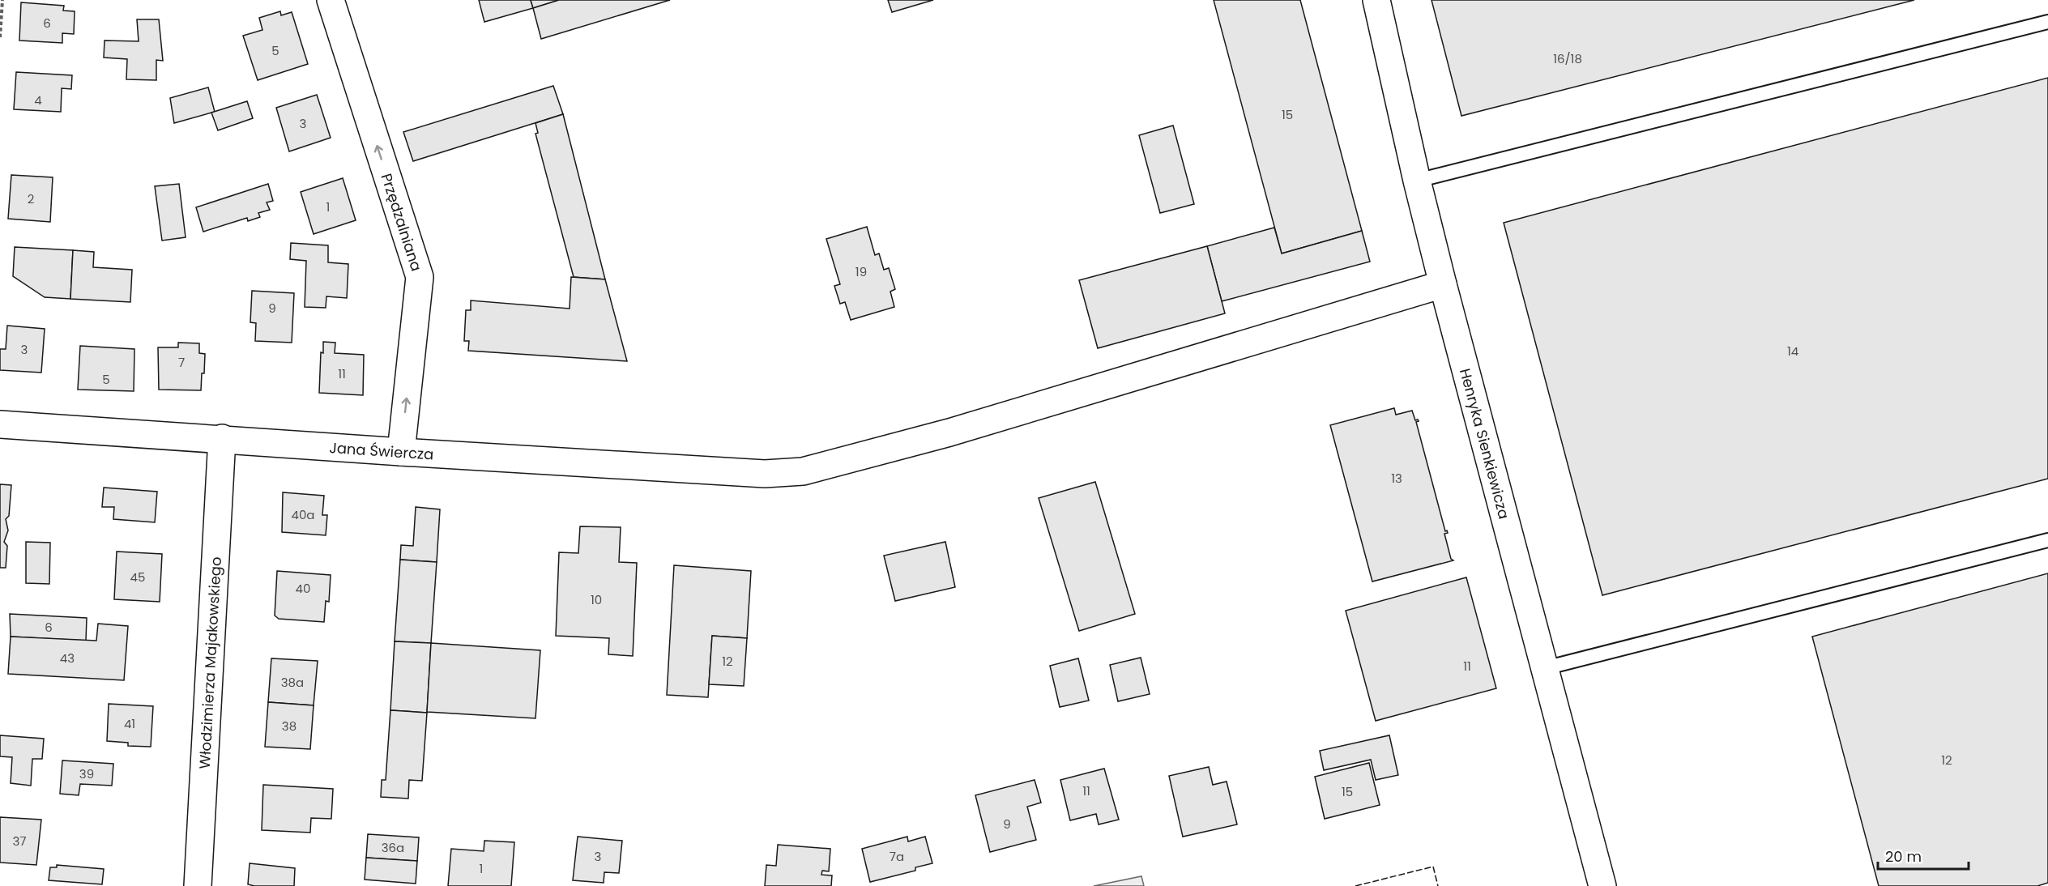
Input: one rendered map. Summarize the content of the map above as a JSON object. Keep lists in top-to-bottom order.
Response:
{
  "streets": {
    "street": [
      "Przędzalniana",
      "Henryka Sienkiewicza",
      "Jana Świercza",
      "Włodzimierza Majakowskiego"
    ]
  },
  "crossings": [
    ["Przędzalniana", "Jana Świercza"],
    ["Henryka Sienkiewicza", "Jana Świercza"],
    ["Jana Świercza", "Włodzimierza Majakowskiego"]
  ],
  "one_way": ["Przędzalniana"],
  "house_numbers": [
    "6",
    "5",
    "16/18",
    "4",
    "15",
    "3",
    "2",
    "1",
    "19",
    "9",
    "3",
    "14",
    "7",
    "11",
    "5",
    "13",
    "40a",
    "45",
    "40",
    "10",
    "6",
    "43",
    "12",
    "11",
    "38a",
    "41",
    "38",
    "12",
    "39",
    "11",
    "15",
    "9",
    "37",
    "36a",
    "3",
    "7a",
    "1"
  ],
  "scale_bar": "20 m"
}
